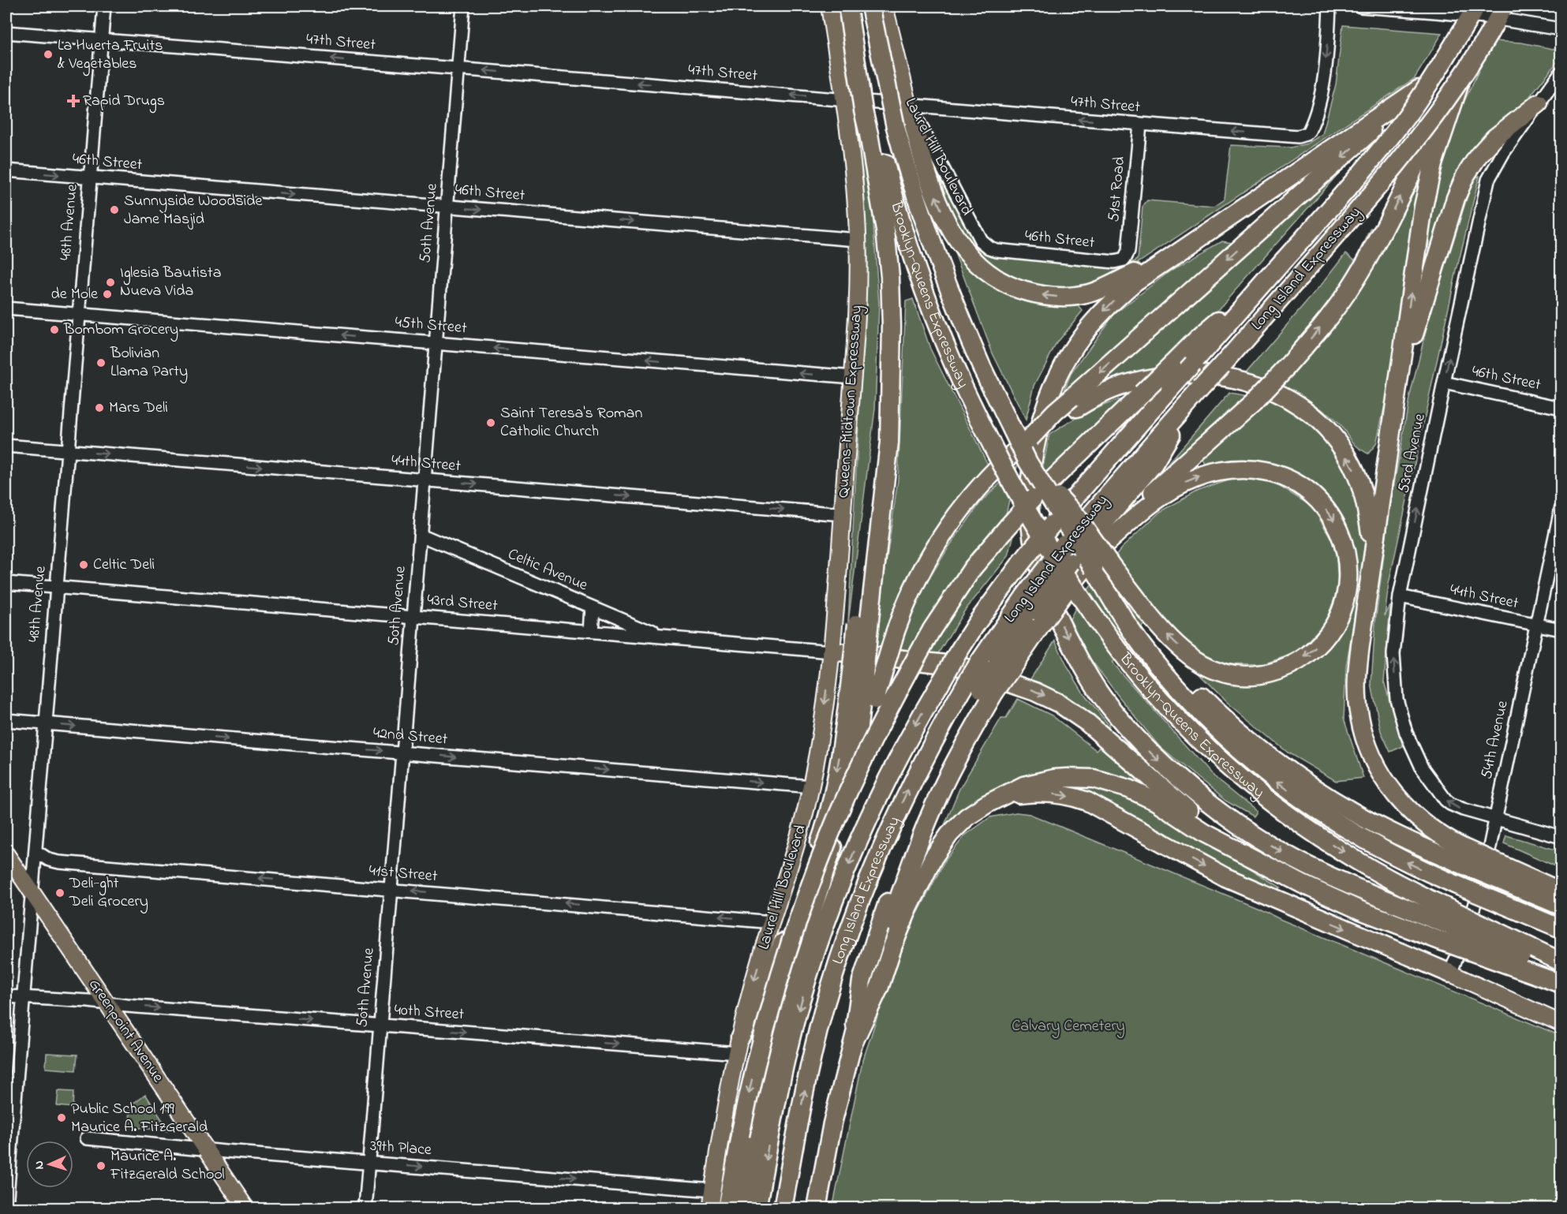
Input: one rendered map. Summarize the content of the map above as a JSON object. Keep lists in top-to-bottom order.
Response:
{
  "streets": {
    "highway": ["Long Island Expressway", "Brooklyn-Queens Expressway"],
    "main road": ["Laurel Hill Boulevard", "Queens-Midtown Expressway", "Greenpoint Avenue"],
    "street": [
      "47th Street",
      "46th Street",
      "51st Road",
      "48th Avenue",
      "50th Avenue",
      "45th Street",
      "53rd Avenue",
      "44th Street",
      "Celtic Avenue",
      "43rd Street",
      "42nd Street",
      "54th Avenue",
      "41st Street",
      "40th Street",
      "39th Place"
    ]
  },
  "crossings": [
    ["47th Street", "Laurel Hill Boulevard"],
    ["47th Street", "51st Road"],
    ["47th Street", "48th Avenue"],
    ["47th Street", "50th Avenue"],
    ["Laurel Hill Boulevard", "46th Street"],
    ["Laurel Hill Boulevard", "Queens-Midtown Expressway"],
    ["Laurel Hill Boulevard", "43rd Street"],
    ["Laurel Hill Boulevard", "42nd Street"],
    ["Laurel Hill Boulevard", "41st Street"],
    ["Laurel Hill Boulevard", "40th Street"],
    ["Laurel Hill Boulevard", "39th Place"],
    ["46th Street", "51st Road"],
    ["46th Street", "48th Avenue"],
    ["46th Street", "50th Avenue"],
    ["46th Street", "Queens-Midtown Expressway"],
    ["46th Street", "53rd Avenue"],
    ["48th Avenue", "45th Street"],
    ["48th Avenue", "44th Street"],
    ["48th Avenue", "43rd Street"],
    ["48th Avenue", "42nd Street"],
    ["48th Avenue", "41st Street"],
    ["48th Avenue", "40th Street"],
    ["48th Avenue", "Greenpoint Avenue"],
    ["50th Avenue", "45th Street"],
    ["50th Avenue", "44th Street"],
    ["50th Avenue", "Celtic Avenue"],
    ["50th Avenue", "43rd Street"],
    ["50th Avenue", "42nd Street"],
    ["50th Avenue", "41st Street"],
    ["50th Avenue", "40th Street"],
    ["50th Avenue", "39th Place"],
    ["45th Street", "Queens-Midtown Expressway"],
    ["Queens-Midtown Expressway", "44th Street"],
    ["53rd Avenue", "44th Street"],
    ["53rd Avenue", "54th Avenue"],
    ["44th Street", "54th Avenue"],
    ["Celtic Avenue", "43rd Street"],
    ["40th Street", "Greenpoint Avenue"],
    ["Greenpoint Avenue", "39th Place"]
  ],
  "one_way": [
    "47th Street",
    "46th Street",
    "45th Street",
    "53rd Avenue",
    "44th Street",
    "42nd Street",
    "41st Street",
    "40th Street",
    "39th Place"
  ],
  "parks": ["Calvary Cemetery"],
  "places": {
    "other": [
      "La Huerta Fruits & Vegetables",
      "Sunnyside Woodside Jame Masjid",
      "Iglesia Bautista Nueva Vida",
      "de Mole",
      "Bombom Grocery",
      "Bolivian Llama Party",
      "Mars Deli",
      "Saint Teresa's Roman Catholic Church",
      "Celtic Deli",
      "Deli-ght Deli Grocery",
      "Public School 199 Maurice A. FitzGerald",
      "Maurice A. FitzGerald School"
    ],
    "health": ["Rapid Drugs"]
  },
  "north": "left"
}
